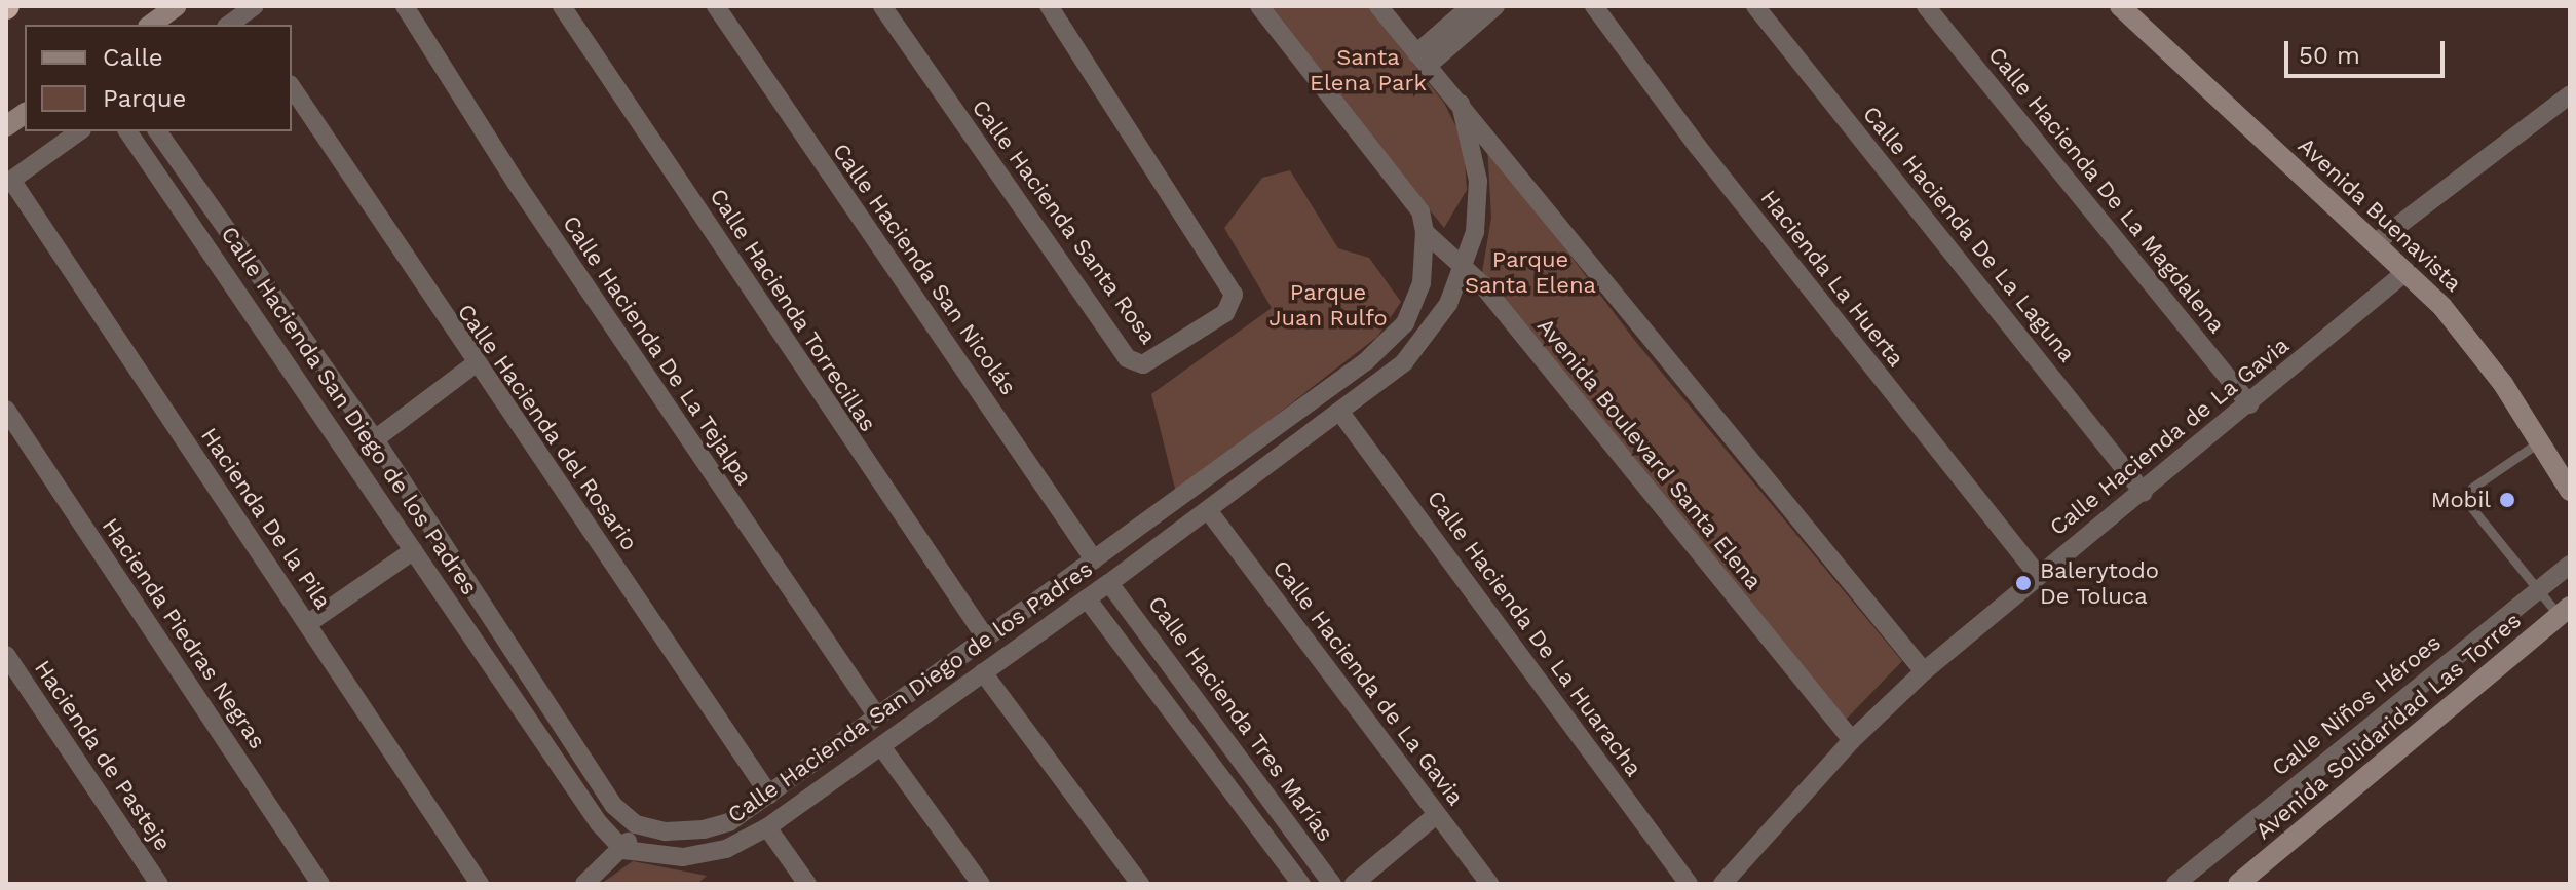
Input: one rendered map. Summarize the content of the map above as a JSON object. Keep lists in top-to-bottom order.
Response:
{
  "streets": {
    "main road": ["Avenida Buenavista", "Avenida Solidaridad Las Torres"],
    "street": [
      "Calle Hacienda De La Magdalena",
      "Calle Hacienda Santa Rosa",
      "Calle Hacienda De La Laguna",
      "Calle Hacienda San Nicolás",
      "Hacienda La Huerta",
      "Calle Hacienda Torrecillas",
      "Calle Hacienda De La Tejalpa",
      "Calle Hacienda San Diego de los Padres",
      "Calle Hacienda del Rosario",
      "Calle Hacienda de La Gavia",
      "Avenida Boulevard Santa Elena",
      "Hacienda De la Pila",
      "Hacienda Piedras Negras",
      "Calle Hacienda De La Huaracha",
      "Calle Niños Héroes",
      "Calle Hacienda Tres Marías",
      "Hacienda de Pasteje"
    ]
  },
  "crossings": [
    ["Calle Hacienda De La Magdalena", "Calle Hacienda de La Gavia"],
    ["Avenida Buenavista", "Calle Hacienda de La Gavia"],
    ["Calle Hacienda De La Laguna", "Calle Hacienda de La Gavia"],
    ["Calle Hacienda San Nicolás", "Calle Hacienda San Diego de los Padres"],
    ["Hacienda La Huerta", "Calle Hacienda de La Gavia"],
    ["Calle Hacienda Torrecillas", "Calle Hacienda San Diego de los Padres"],
    ["Calle Hacienda De La Tejalpa", "Calle Hacienda San Diego de los Padres"],
    ["Calle Hacienda San Diego de los Padres", "Calle Hacienda del Rosario"],
    ["Calle Hacienda San Diego de los Padres", "Calle Hacienda de La Gavia"],
    ["Calle Hacienda San Diego de los Padres", "Avenida Boulevard Santa Elena"],
    ["Calle Hacienda San Diego de los Padres", "Calle Hacienda De La Huaracha"],
    ["Calle Hacienda San Diego de los Padres", "Calle Hacienda Tres Marías"],
    ["Calle Hacienda de La Gavia", "Avenida Boulevard Santa Elena"]
  ],
  "parks": ["Santa Elena Park", "Parque Santa Elena", "Parque Juan Rulfo"],
  "places": ["Mobil", "Balerytodo De Toluca"],
  "legend": ["Calle", "Parque"],
  "scale_bar": "50 m"
}
